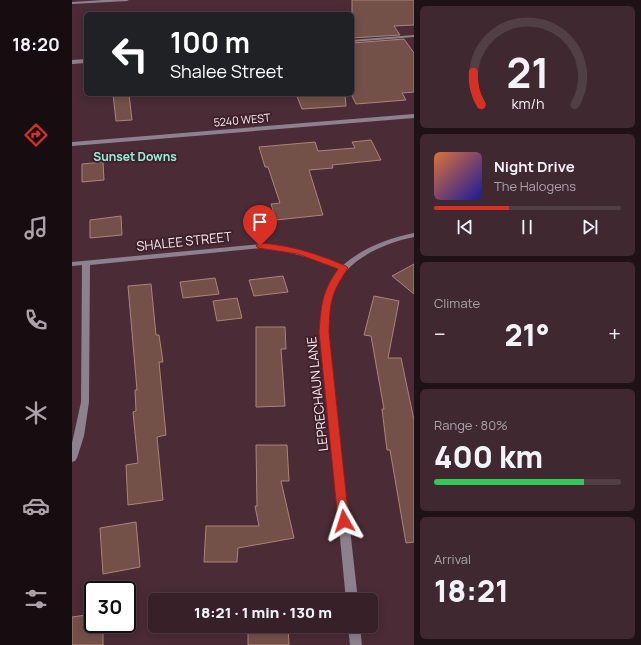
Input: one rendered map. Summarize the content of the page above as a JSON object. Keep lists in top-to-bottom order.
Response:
{
  "streets": {
    "street": ["5240 WEST", "SHALEE STREET", "LEPRECHAUN LANE"]
  },
  "crossings": [
    ["SHALEE STREET", "LEPRECHAUN LANE"]
  ],
  "districts": ["Sunset Downs"],
  "page": {
    "tabs": "18:20",
    "turn": ["100 m", "Shalee Street"],
    "song": ["Night Drive", "The Halogens"],
    "tile": [
      "Climate",
      ["Range · 80%", "400 km"],
      ["Arrival", "18:21"]
    ],
    "heat": ["−", "21°", "+"],
    "limit": "30",
    "trip": "18:21 · 1 min · 130 m",
    "gauge": ["21", "km/h"]
  }
}
